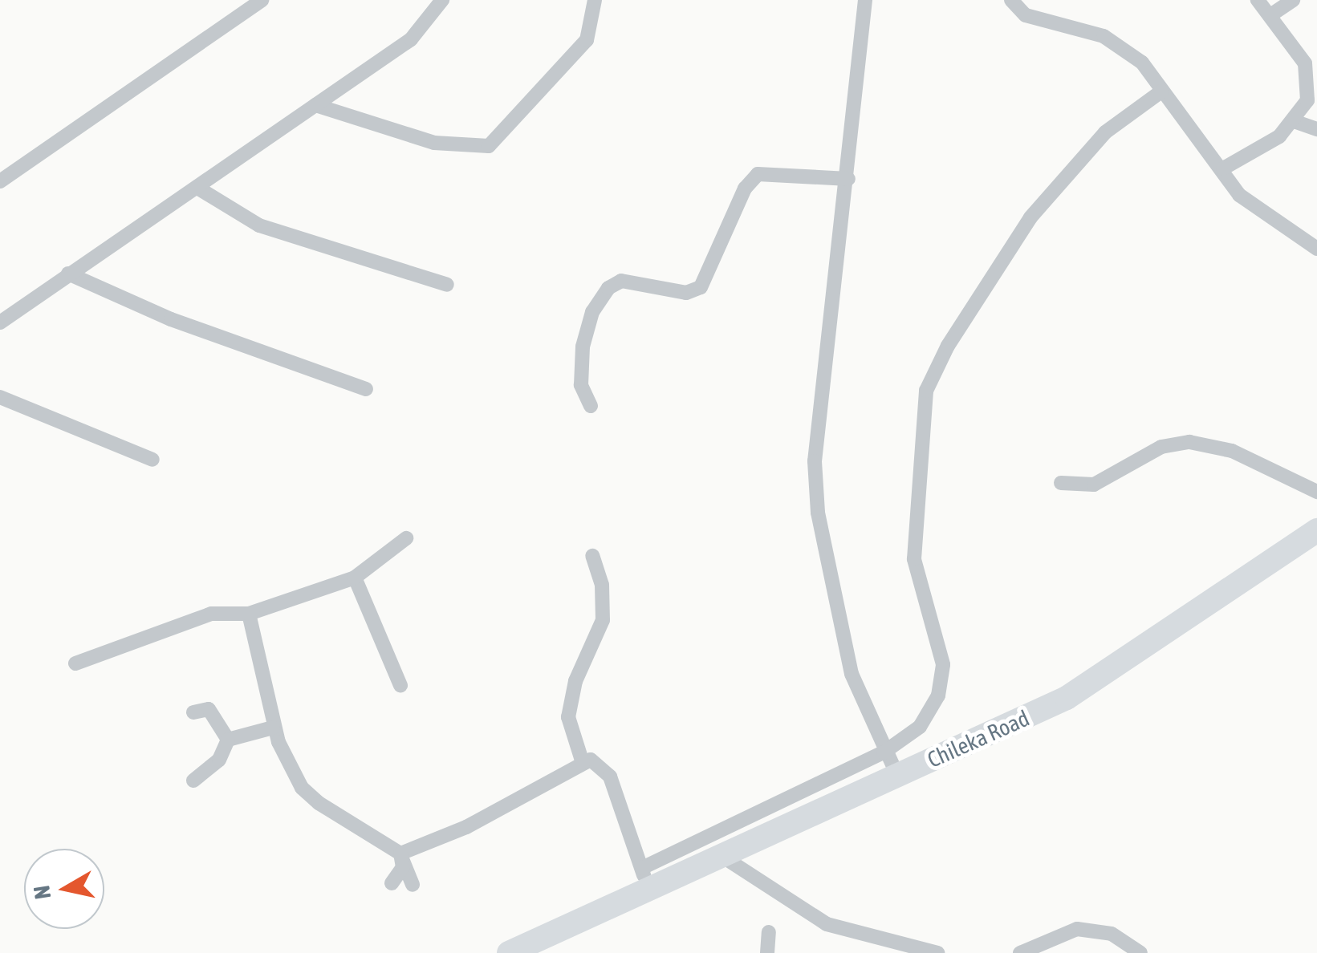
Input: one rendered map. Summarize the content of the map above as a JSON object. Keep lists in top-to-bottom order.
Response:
{
  "streets": {
    "highway": ["Chileka Road"]
  },
  "north": "left"
}
